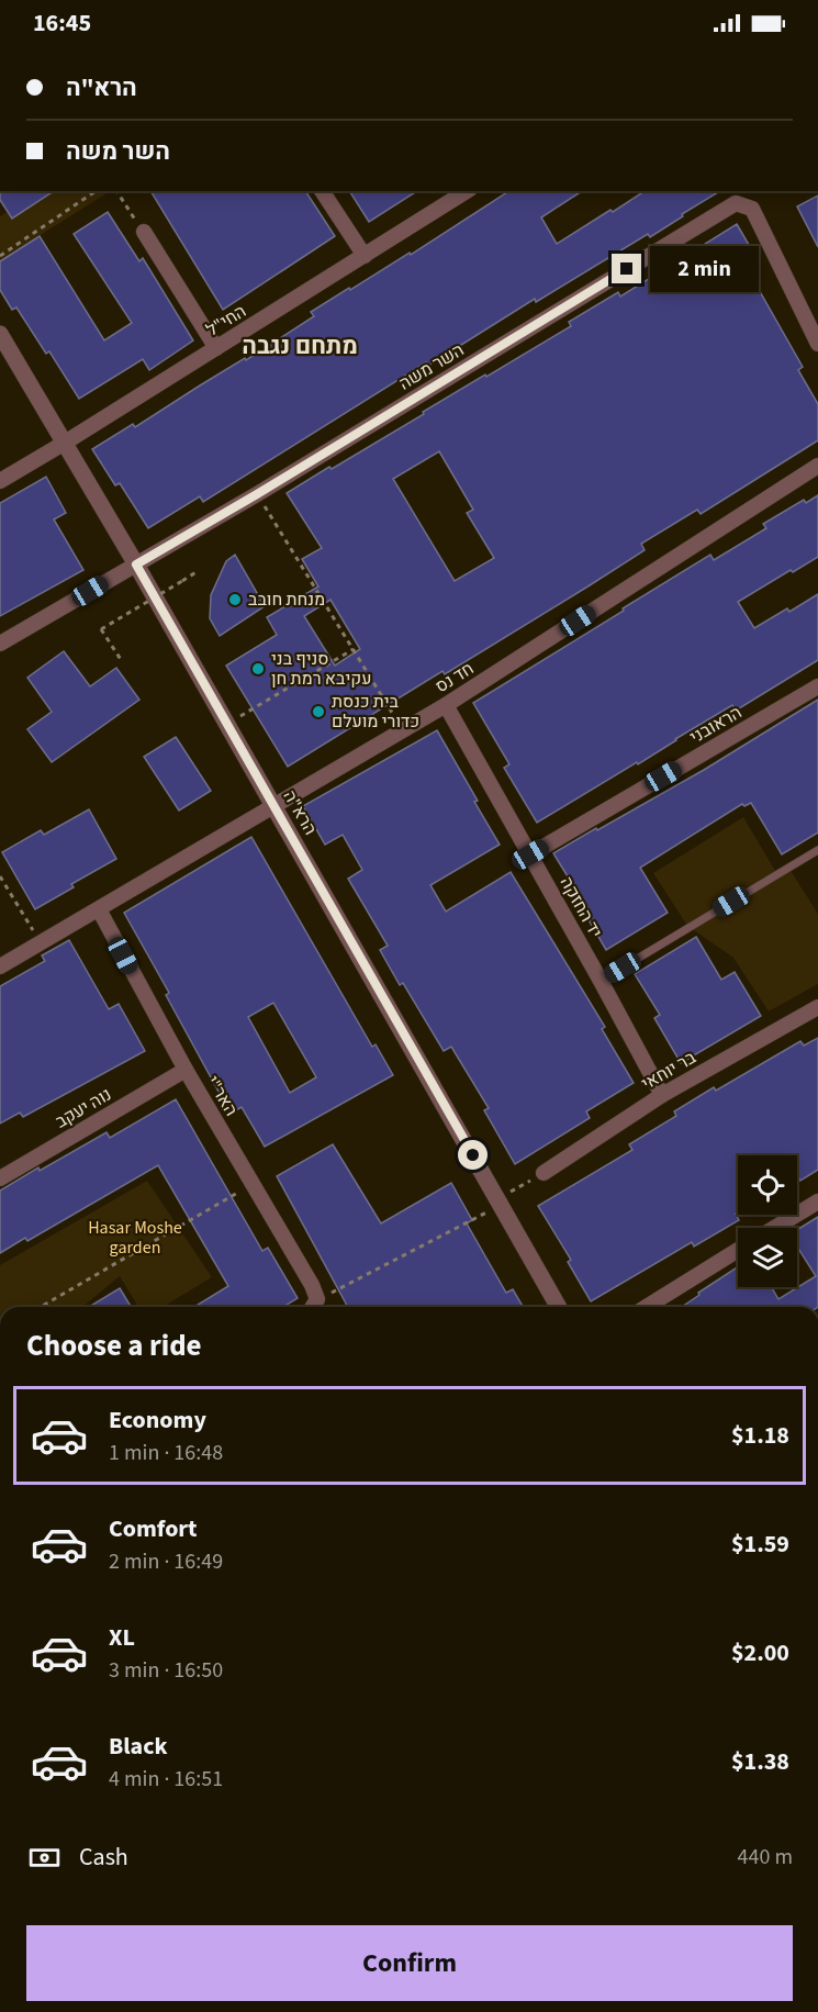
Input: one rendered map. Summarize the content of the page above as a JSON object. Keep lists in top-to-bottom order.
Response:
{
  "streets": {
    "street": [
      "החי\"ל",
      "השר משה",
      "חד נס",
      "הראובני",
      "הרא\"ה",
      "יד החזקה",
      "בר יוחאי",
      "האר\"י",
      "נוה יעקב"
    ]
  },
  "crossings": [
    ["החי\"ל", "הרא\"ה"],
    ["השר משה", "הרא\"ה"],
    ["חד נס", "הרא\"ה"],
    ["חד נס", "יד החזקה"],
    ["חד נס", "האר\"י"],
    ["הראובני", "יד החזקה"],
    ["יד החזקה", "בר יוחאי"],
    ["האר\"י", "נוה יעקב"]
  ],
  "districts": ["מתחם נגבה"],
  "parks": ["Hasar Moshe garden"],
  "places": ["מנחת חובב", "סניף בני עקיבא רמת חן", "בית כנסת כדורי מועלם"],
  "page": {
    "status": "16:45",
    "banner": ["הרא\"ה", "השר משה"],
    "bubble": "2 min",
    "heading": "Choose a ride",
    "list": [
      {
        "name": "Economy",
        "note": "1 min · 16:48",
        "value": "$1.18"
      },
      {
        "name": "Comfort",
        "note": "2 min · 16:49",
        "value": "$1.59"
      },
      {
        "name": "XL",
        "note": "3 min · 16:50",
        "value": "$2.00"
      },
      {
        "name": "Black",
        "note": "4 min · 16:51",
        "value": "$1.38"
      }
    ],
    "pay": ["Cash", "440 m"],
    "buttons": "Confirm"
  }
}
